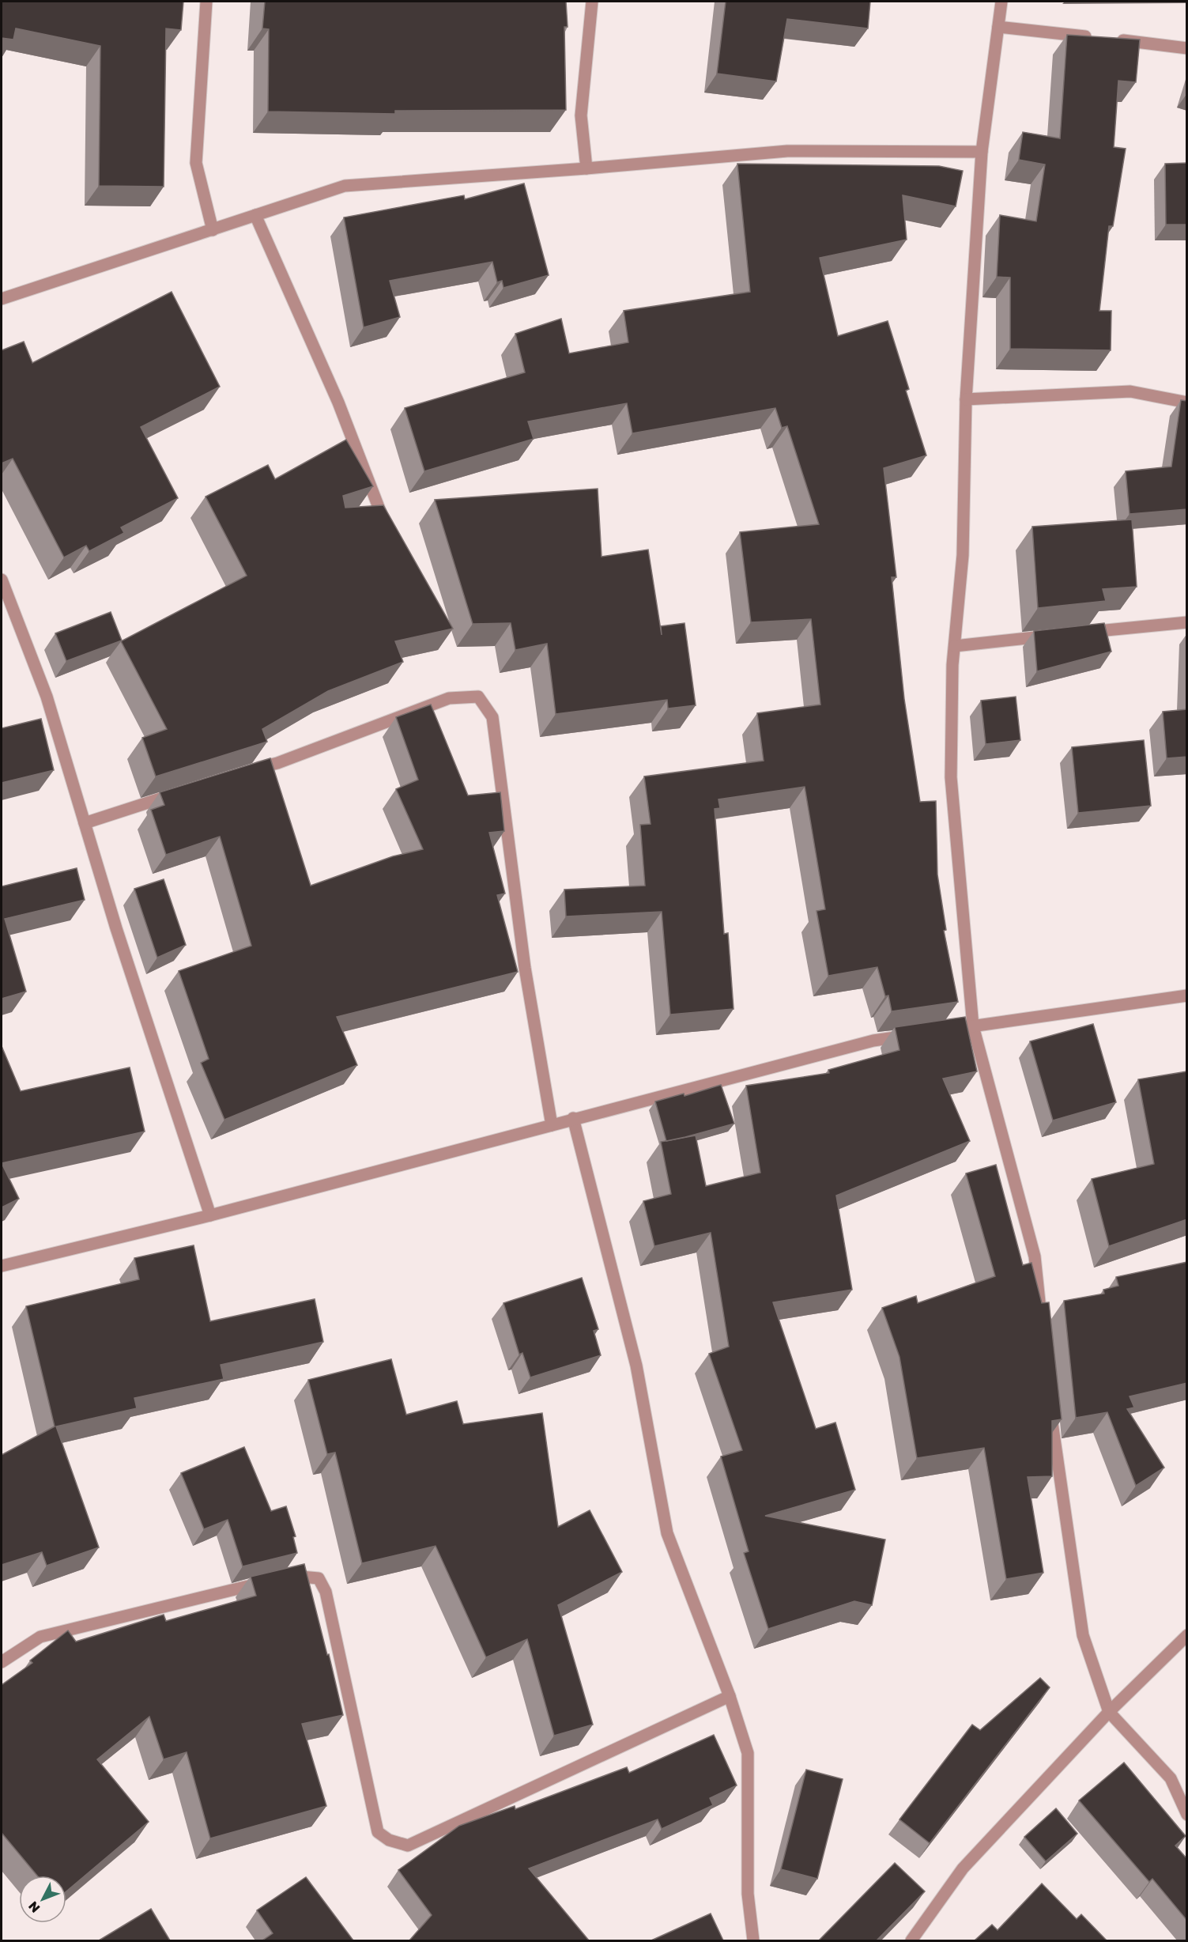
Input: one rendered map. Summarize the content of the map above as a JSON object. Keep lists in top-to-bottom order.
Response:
{
  "north": "bottom left"
}
